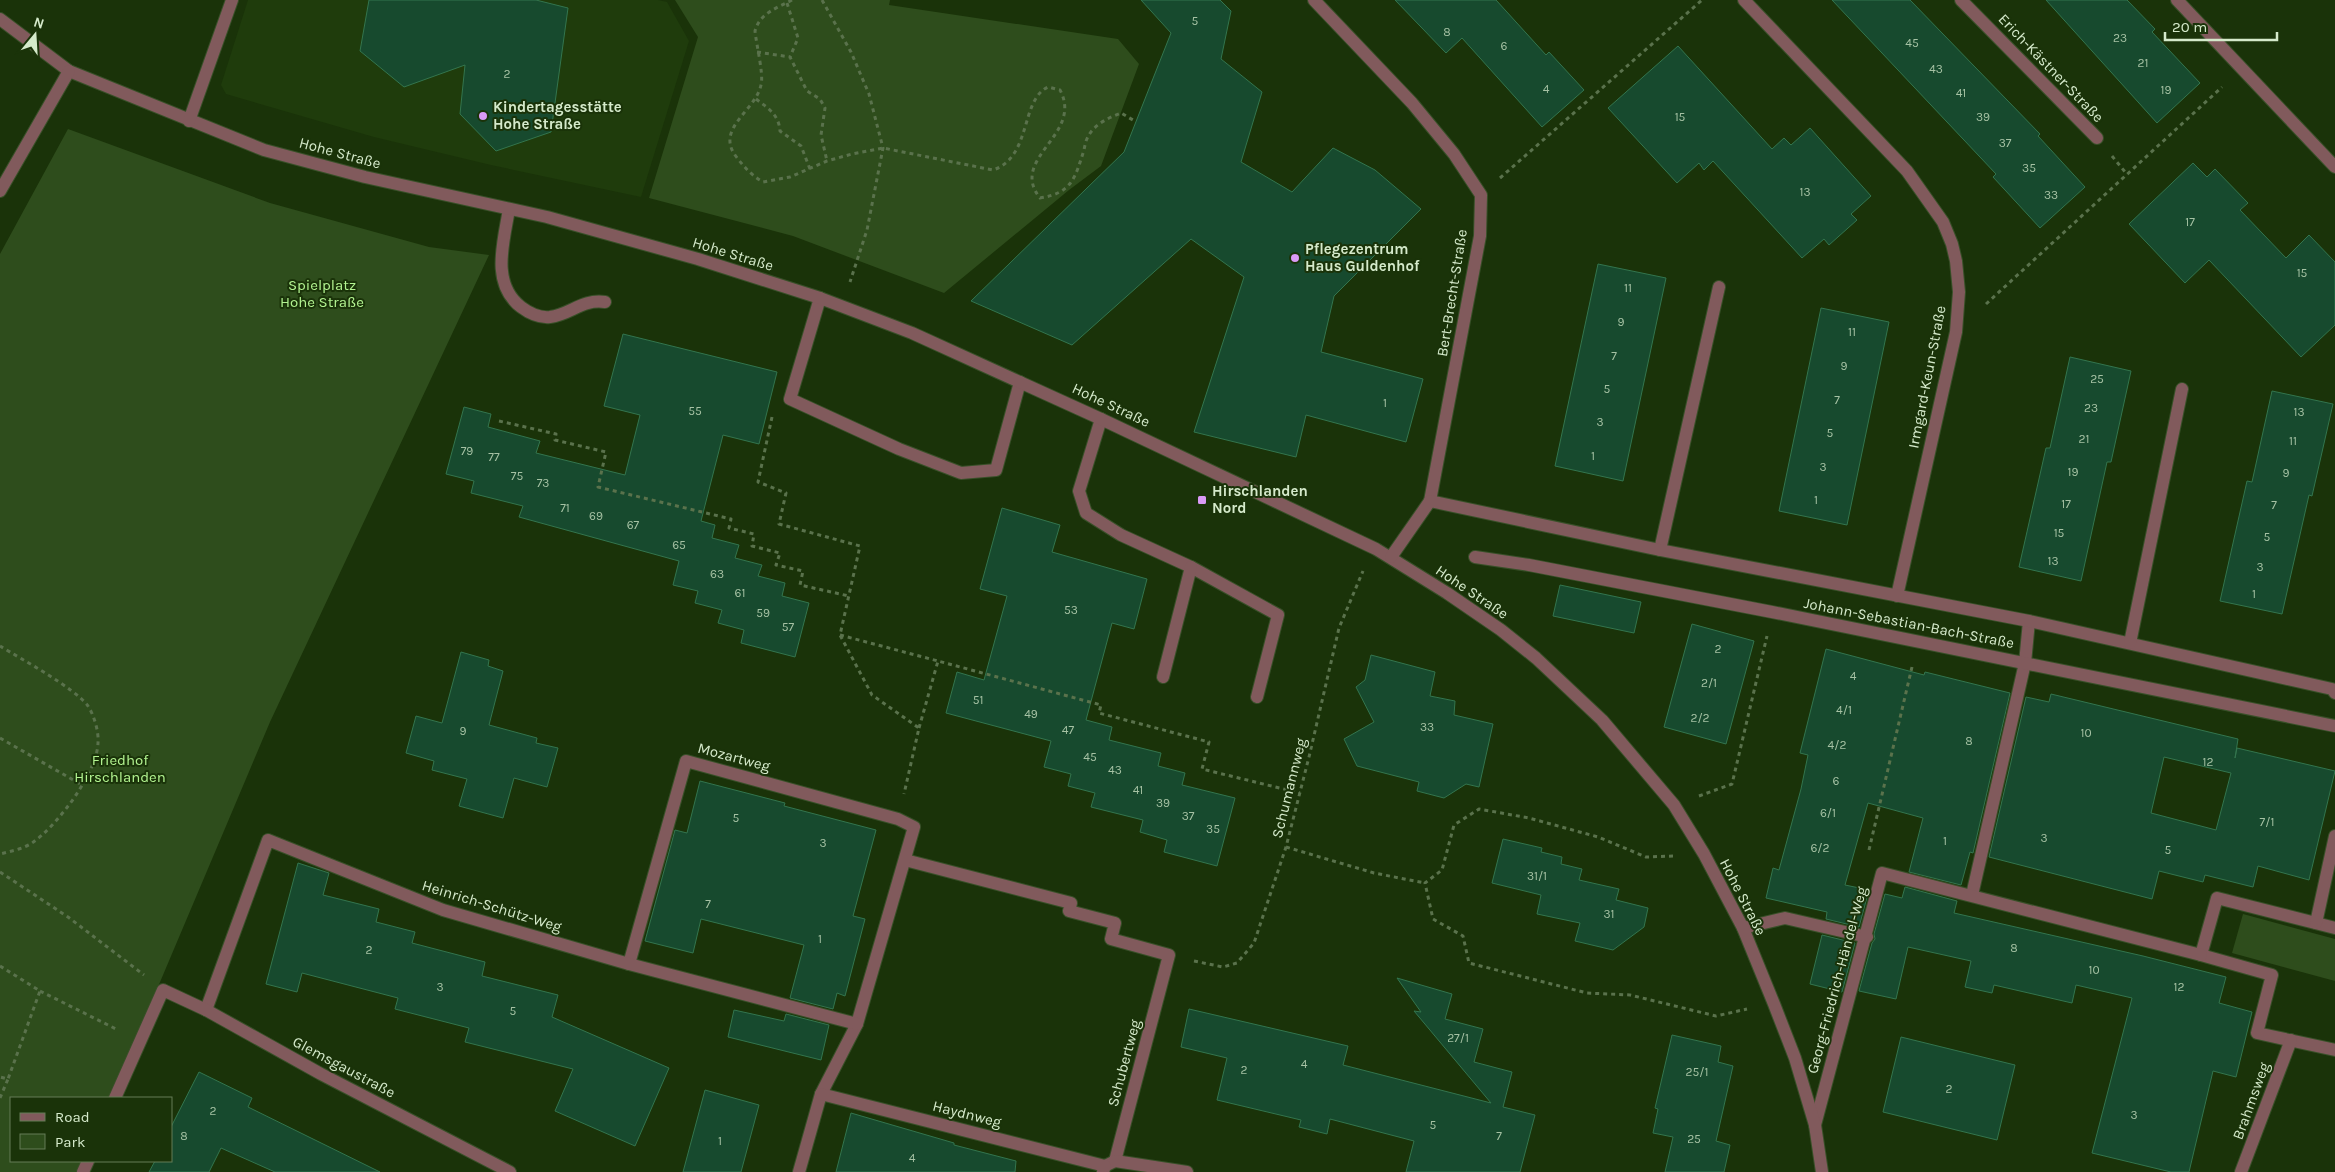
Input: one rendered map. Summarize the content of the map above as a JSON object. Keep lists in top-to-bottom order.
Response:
{
  "streets": {
    "street": [
      "Erich-Kästner-Straße",
      "Hohe Straße",
      "Bert-Brecht-Straße",
      "Irmgard-Keun-Straße",
      "Johann-Sebastian-Bach-Straße",
      "Mozartweg",
      "Heinrich-Schütz-Weg",
      "Georg-Friedrich-Händel-Weg",
      "Schubertweg",
      "Glemsgaustraße",
      "Brahmsweg",
      "Haydnweg"
    ],
    "path": ["Schumannweg"]
  },
  "crossings": [
    ["Hohe Straße", "Schumannweg"],
    ["Hohe Straße", "Georg-Friedrich-Händel-Weg"],
    ["Bert-Brecht-Straße", "Johann-Sebastian-Bach-Straße"],
    ["Irmgard-Keun-Straße", "Johann-Sebastian-Bach-Straße"],
    ["Mozartweg", "Heinrich-Schütz-Weg"],
    ["Schumannweg", "Schubertweg"],
    ["Heinrich-Schütz-Weg", "Glemsgaustraße"],
    ["Georg-Friedrich-Händel-Weg", "Brahmsweg"],
    ["Schubertweg", "Haydnweg"]
  ],
  "parks": ["Spielplatz Hohe Straße", "Friedhof Hirschlanden"],
  "places": {
    "other": ["Kindertagesstätte Hohe Straße", "Pflegezentrum Haus Guldenhof"],
    "transit": ["Hirschlanden Nord"]
  },
  "house_numbers": [
    "5",
    "8",
    "23",
    "45",
    "6",
    "21",
    "43",
    "2",
    "4",
    "19",
    "41",
    "15",
    "39",
    "37",
    "35",
    "13",
    "33",
    "17",
    "15",
    "11",
    "9",
    "11",
    "7",
    "9",
    "25",
    "5",
    "7",
    "1",
    "23",
    "55",
    "13",
    "3",
    "5",
    "21",
    "11",
    "79",
    "1",
    "77",
    "3",
    "19",
    "9",
    "75",
    "73",
    "1",
    "17",
    "7",
    "71",
    "69",
    "67",
    "15",
    "5",
    "65",
    "13",
    "3",
    "63",
    "61",
    "1",
    "53",
    "59",
    "57",
    "2",
    "4",
    "2/1",
    "51",
    "4/1",
    "49",
    "2/2",
    "33",
    "47",
    "9",
    "10",
    "8",
    "4/2",
    "45",
    "12",
    "43",
    "6",
    "41",
    "39",
    "6/1",
    "37",
    "5",
    "7/1",
    "35",
    "3",
    "1",
    "3",
    "6/2",
    "5",
    "31/1",
    "7",
    "31",
    "1",
    "8",
    "2",
    "10",
    "3",
    "12",
    "5",
    "27/1",
    "4",
    "2",
    "25/1",
    "2",
    "2",
    "3",
    "5",
    "8",
    "7",
    "25",
    "1",
    "4"
  ],
  "legend": ["Road", "Park"],
  "scale_bar": "20 m",
  "north": "top"
}
